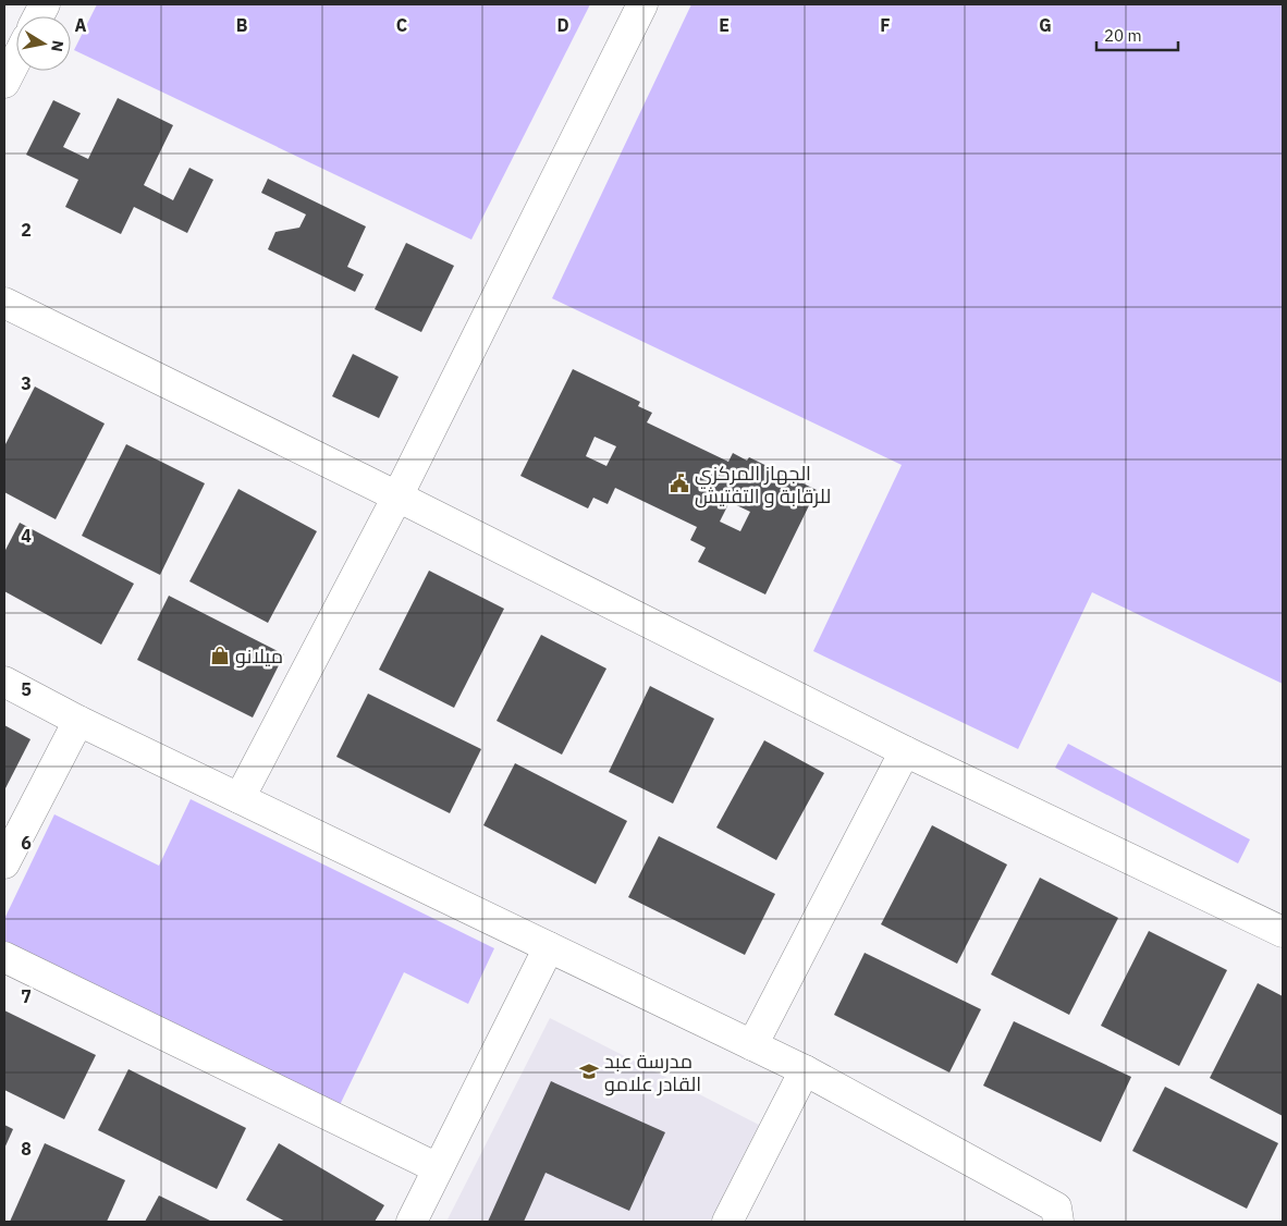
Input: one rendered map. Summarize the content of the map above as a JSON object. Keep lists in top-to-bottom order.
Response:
{
  "places": {
    "public building": ["الجهاز المركزي للرقابة و التفتيش"],
    "shop": ["ميلانو"],
    "school or university": ["مدرسة عبد القادر علامو"]
  },
  "scale_bar": "20 m",
  "north": "right",
  "grid": {
    "columns": [
      "A",
      "B",
      "C",
      "D",
      "E",
      "F",
      "G"
    ],
    "rows": [
      "2",
      "3",
      "4",
      "5",
      "6",
      "7",
      "8"
    ]
  }
}
